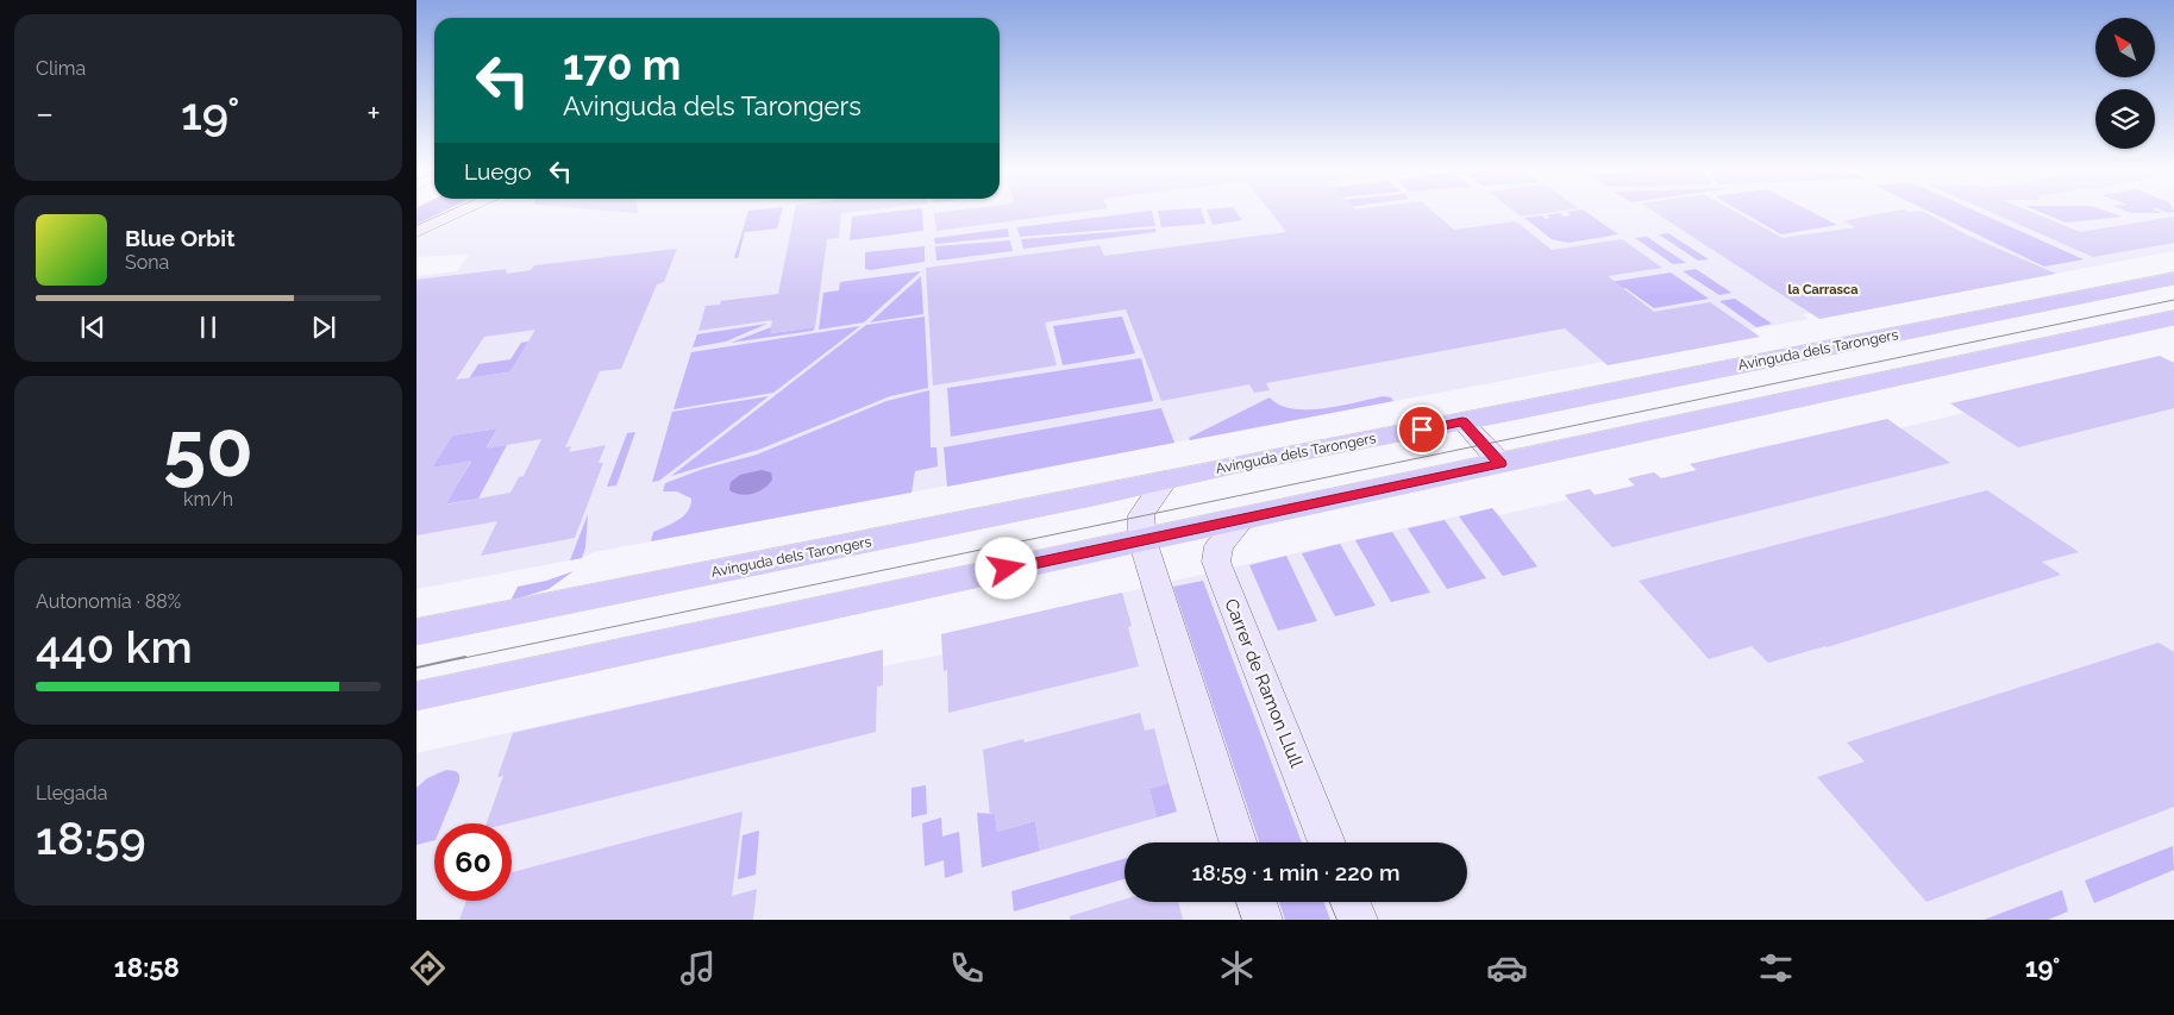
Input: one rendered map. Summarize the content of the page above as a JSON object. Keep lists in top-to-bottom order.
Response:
{
  "streets": {
    "main road": ["Avinguda dels Tarongers", "Carrer de Ramon Llull"]
  },
  "districts": ["la Carrasca"],
  "north": "top left",
  "page": {
    "tile": [
      "Clima",
      ["50", "km/h"],
      ["Autonomía · 88%", "440 km"],
      ["Llegada", "18:59"]
    ],
    "turn": ["170 m", "Avinguda dels Tarongers"],
    "heat": ["−", "19°", "+"],
    "then": "Luego",
    "song": ["Blue Orbit", "Sona"],
    "limit": "60",
    "trip": "18:59 · 1 min · 220 m",
    "tabs": ["18:58", "19°"]
  }
}
